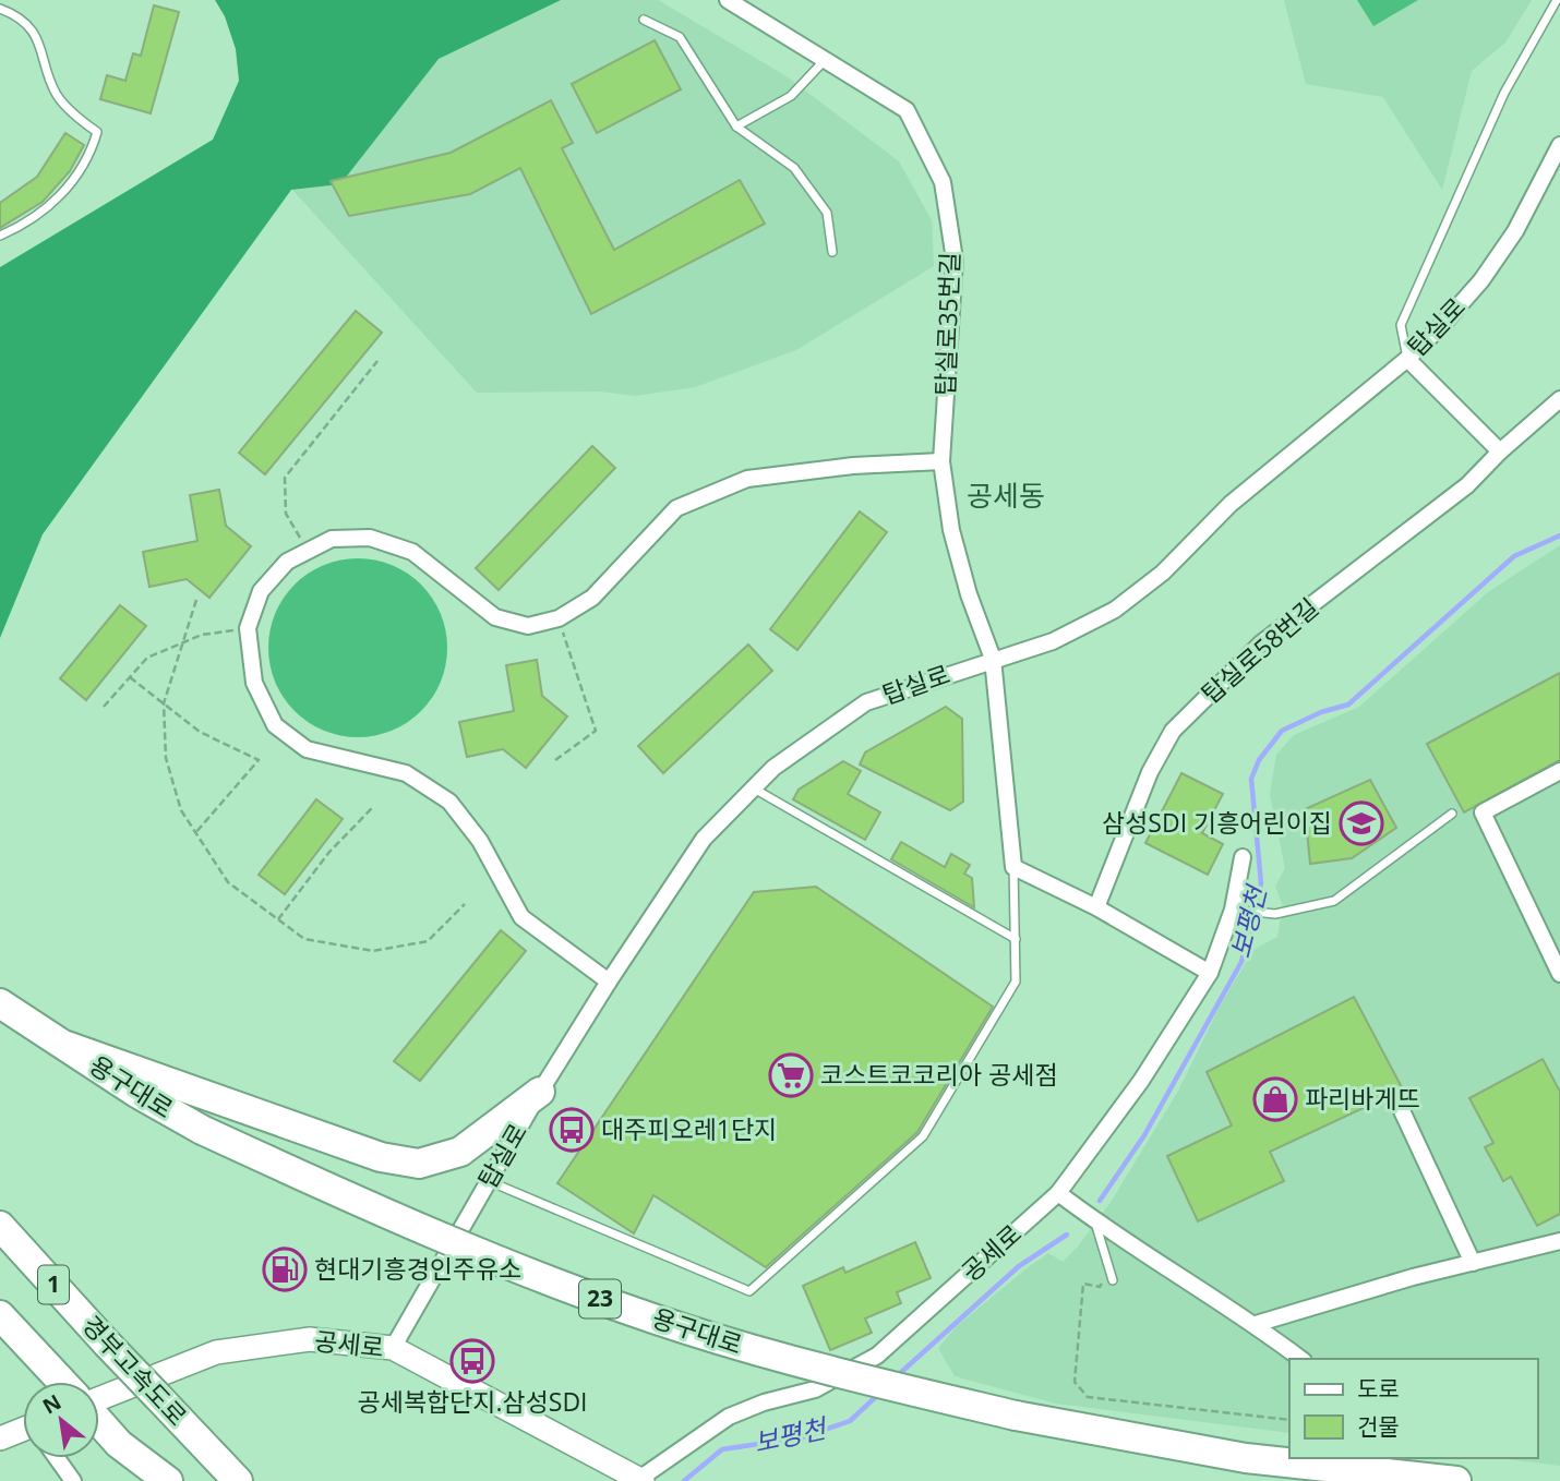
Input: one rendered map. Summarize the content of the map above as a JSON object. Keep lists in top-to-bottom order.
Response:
{
  "streets": {
    "highway": [
      "용구대로",
      "1",
      "23",
      "경부고속도로"
    ],
    "street": [
      "탑실로35번길",
      "탑실로",
      "탑실로58번길",
      "공세로"
    ]
  },
  "crossings": [
    ["탑실로35번길", "탑실로"],
    ["탑실로", "공세로"]
  ],
  "districts": ["공세동"],
  "water": ["보평천"],
  "places": {
    "school or university": ["삼성SDI 기흥어린이집"],
    "supermarket": ["코스트코코리아 공세점"],
    "shop": ["파리바게뜨"],
    "bus stop": ["대주피오레1단지", "공세복합단지.삼성SDI"],
    "fuel station": ["현대기흥경인주유소"]
  },
  "legend": ["도로", "건물"],
  "north": "top left"
}
